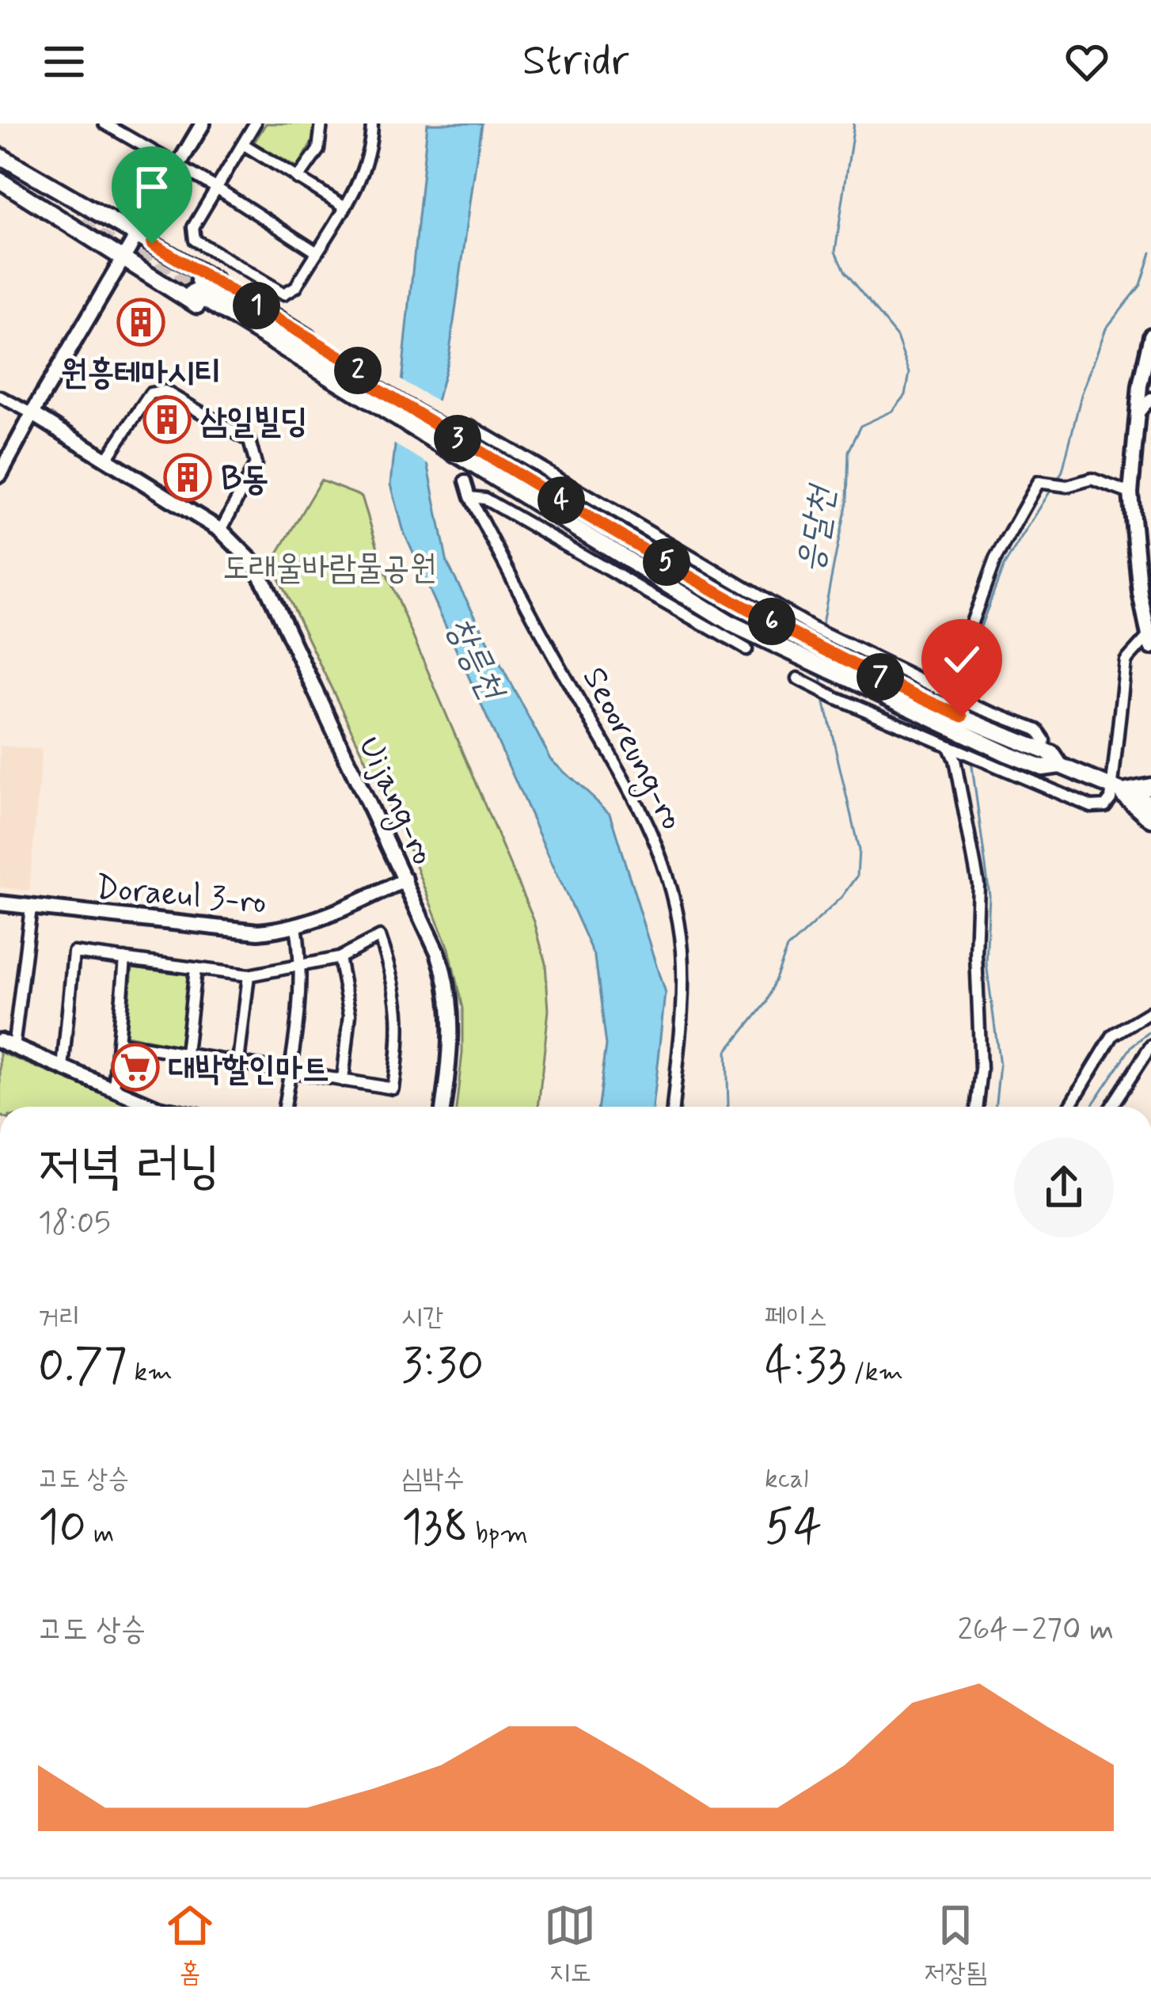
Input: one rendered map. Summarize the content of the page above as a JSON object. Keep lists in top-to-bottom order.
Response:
{
  "streets": {
    "street": ["Seooreung-ro", "Uijang-ro", "Doraeul 3-ro"]
  },
  "crossings": [
    ["Uijang-ro", "Doraeul 3-ro"]
  ],
  "water": ["응달천", "창릉천"],
  "parks": ["도래울바람물공원"],
  "places": {
    "building": ["원흥테마시티", "삼일빌딩", "B동"],
    "supermarket": ["대박할인마트"]
  },
  "page": {
    "header": "Stridr",
    "pins": [
      "1",
      "2",
      "3",
      "4",
      "5",
      "6",
      "7"
    ],
    "heading": ["저녁 러닝", "18:05"],
    "stats": [
      ["거리", "0.77 km"],
      ["시간", "3:30"],
      ["페이스", "4:33 /km"],
      ["고도 상승", "10 m"],
      ["심박수", "138 bpm"],
      ["kcal", "54"]
    ],
    "chart": ["고도 상승", "264–270 m"],
    "tabs": ["홈", "지도", "저장됨"]
  }
}
